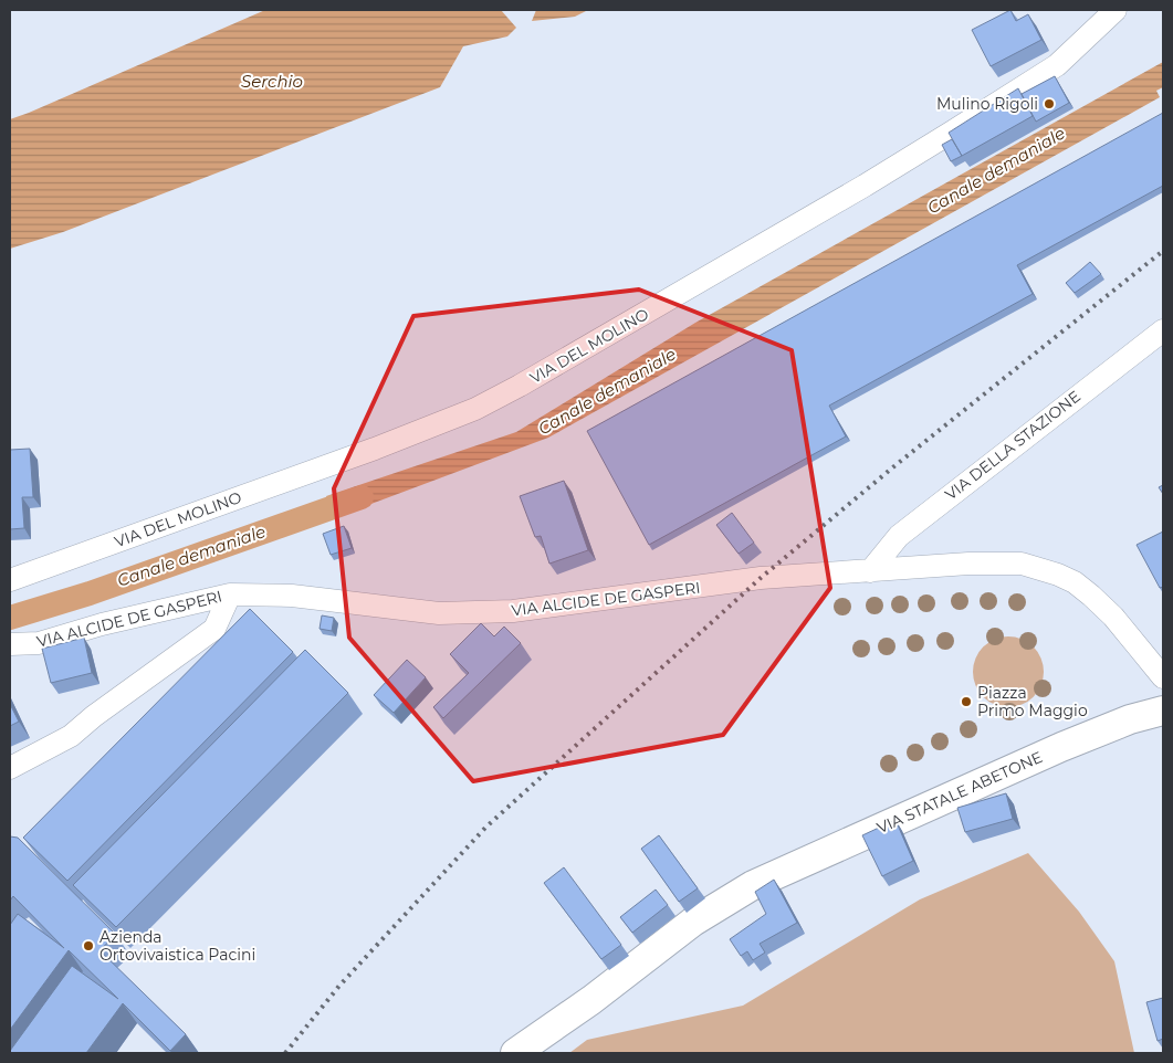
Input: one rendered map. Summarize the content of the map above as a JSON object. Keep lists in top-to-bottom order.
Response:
{
  "streets": {
    "main road": ["VIA STATALE ABETONE"],
    "street": ["VIA DEL MOLINO", "VIA DELLA STAZIONE", "VIA ALCIDE DE GASPERI"]
  },
  "crossings": [
    ["VIA DELLA STAZIONE", "VIA ALCIDE DE GASPERI"]
  ],
  "water": ["Serchio", "Canale demaniale"],
  "places": ["Mulino Rigoli", "Piazza Primo Maggio", "Azienda Ortovivaistica Pacini"]
}
